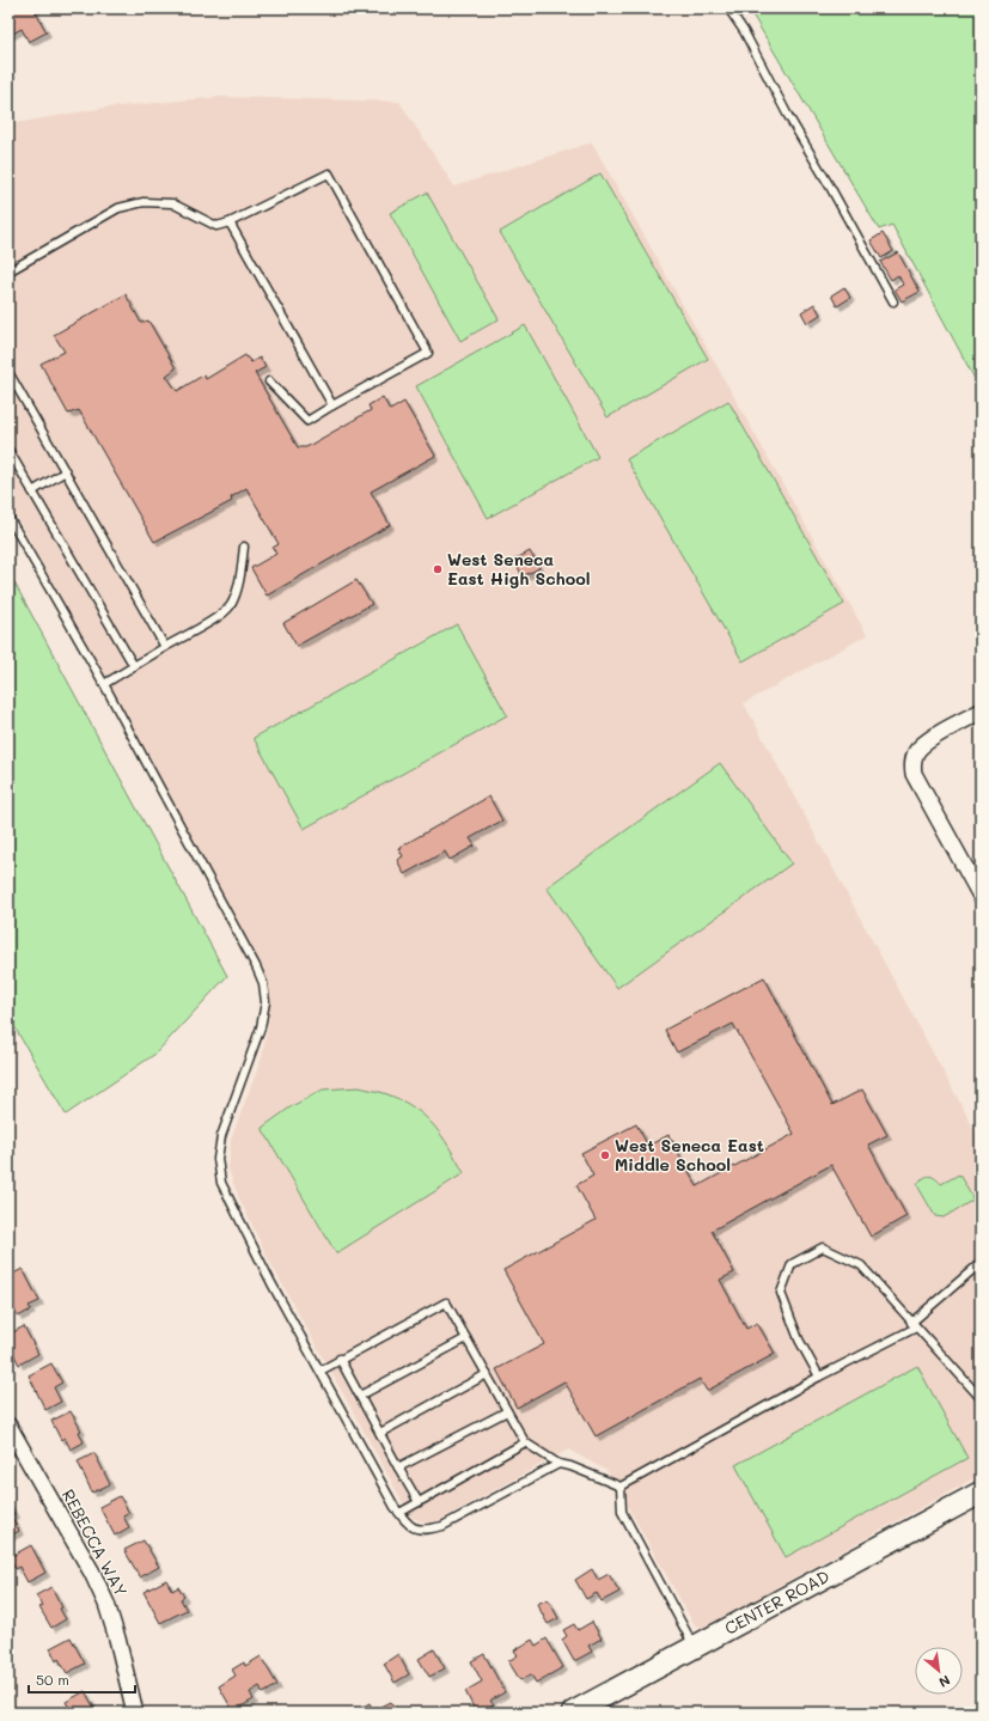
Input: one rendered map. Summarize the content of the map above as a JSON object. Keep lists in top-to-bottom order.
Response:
{
  "streets": {
    "main road": ["CENTER ROAD"],
    "street": ["REBECCA WAY"]
  },
  "places": ["West Seneca East High School", "West Seneca East Middle School"],
  "scale_bar": "50 m",
  "north": "bottom right"
}
